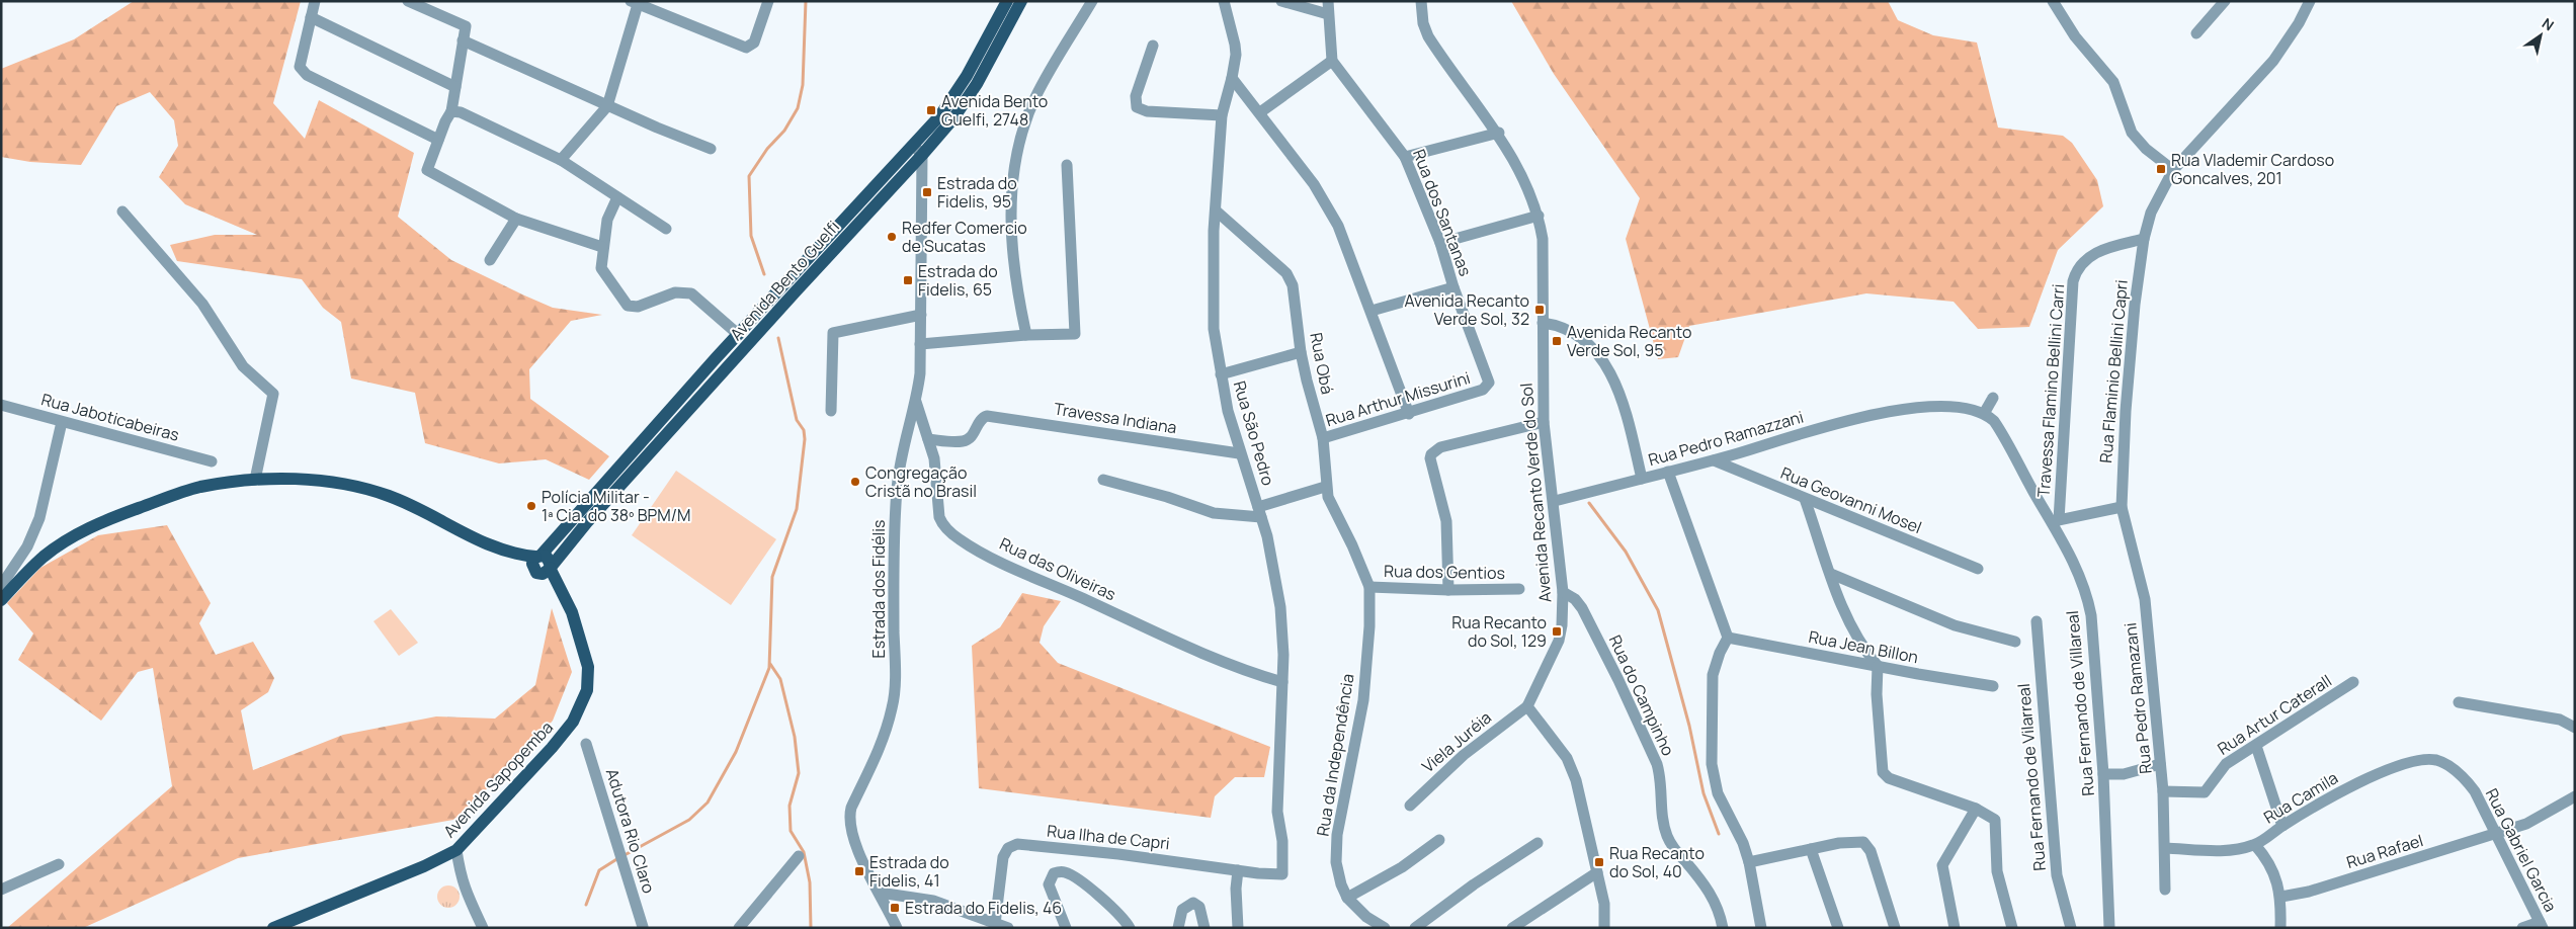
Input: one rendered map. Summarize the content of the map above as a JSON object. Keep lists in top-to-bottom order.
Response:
{
  "streets": {
    "main road": ["Avenida Bento Guelfi", "Avenida Sapopemba"],
    "street": [
      "Rua dos Santanas",
      "Rua Obá",
      "Rua Flaminio Bellini Capri",
      "Travessa Flamino Bellini Carri",
      "Rua Arthur Missurini",
      "Rua Jaboticabeiras",
      "Travessa Indiana",
      "Rua São Pedro",
      "Rua Pedro Ramazzani",
      "Avenida Recanto Verde do Sol",
      "Rua Geovanni Mosel",
      "Rua das Oliveiras",
      "Rua dos Gentios",
      "Estrada dos Fidélis",
      "Rua Jean Billon",
      "Rua do Campinho",
      "Rua Pedro Ramazani",
      "Rua Fernando de Villareal",
      "Rua Artur Caterall",
      "Viela Juréia",
      "Rua da Independência",
      "Rua Fernando de Vilarreal",
      "Rua Camila",
      "Adutora Rio Claro",
      "Rua Ilha de Capri",
      "Rua Gabriel Garcia",
      "Rua Rafael"
    ]
  },
  "crossings": [
    ["Rua dos Santanas", "Rua Arthur Missurini"],
    ["Avenida Bento Guelfi", "Estrada dos Fidélis"],
    ["Avenida Bento Guelfi", "Avenida Sapopemba"],
    ["Rua Obá", "Rua Arthur Missurini"],
    ["Rua Obá", "Rua São Pedro"],
    ["Rua Obá", "Rua da Independência"],
    ["Rua Flaminio Bellini Capri", "Travessa Flamino Bellini Carri"],
    ["Rua Flaminio Bellini Capri", "Rua Pedro Ramazani"],
    ["Travessa Flamino Bellini Carri", "Rua Fernando de Villareal"],
    ["Travessa Indiana", "Rua São Pedro"],
    ["Travessa Indiana", "Rua das Oliveiras"],
    ["Rua São Pedro", "Rua das Oliveiras"],
    ["Rua São Pedro", "Rua Ilha de Capri"],
    ["Rua Pedro Ramazzani", "Avenida Recanto Verde do Sol"],
    ["Rua Pedro Ramazzani", "Rua Geovanni Mosel"],
    ["Rua Pedro Ramazzani", "Rua Fernando de Villareal"],
    ["Avenida Recanto Verde do Sol", "Rua do Campinho"],
    ["Avenida Recanto Verde do Sol", "Viela Juréia"],
    ["Rua das Oliveiras", "Estrada dos Fidélis"],
    ["Rua dos Gentios", "Rua da Independência"],
    ["Rua Pedro Ramazani", "Rua Artur Caterall"],
    ["Rua Pedro Ramazani", "Rua Camila"],
    ["Rua Camila", "Rua Gabriel Garcia"],
    ["Rua Gabriel Garcia", "Rua Rafael"]
  ],
  "places": {
    "transit": [
      "Avenida Bento Guelfi, 2748",
      "Rua Vlademir Cardoso Goncalves, 201",
      "Estrada do Fidelis, 95",
      "Estrada do Fidelis, 65",
      "Avenida Recanto Verde Sol, 32",
      "Avenida Recanto Verde Sol, 95",
      "Rua Recanto do Sol, 129",
      "Rua Recanto do Sol, 40",
      "Estrada do Fidelis, 41",
      "Estrada do Fidelis, 46"
    ],
    "other": ["Redfer Comercio de Sucatas", "Congregação Cristã no Brasil", "Polícia Militar - 1ª Cia. do 38º BPM/M"]
  },
  "north": "top right"
}
